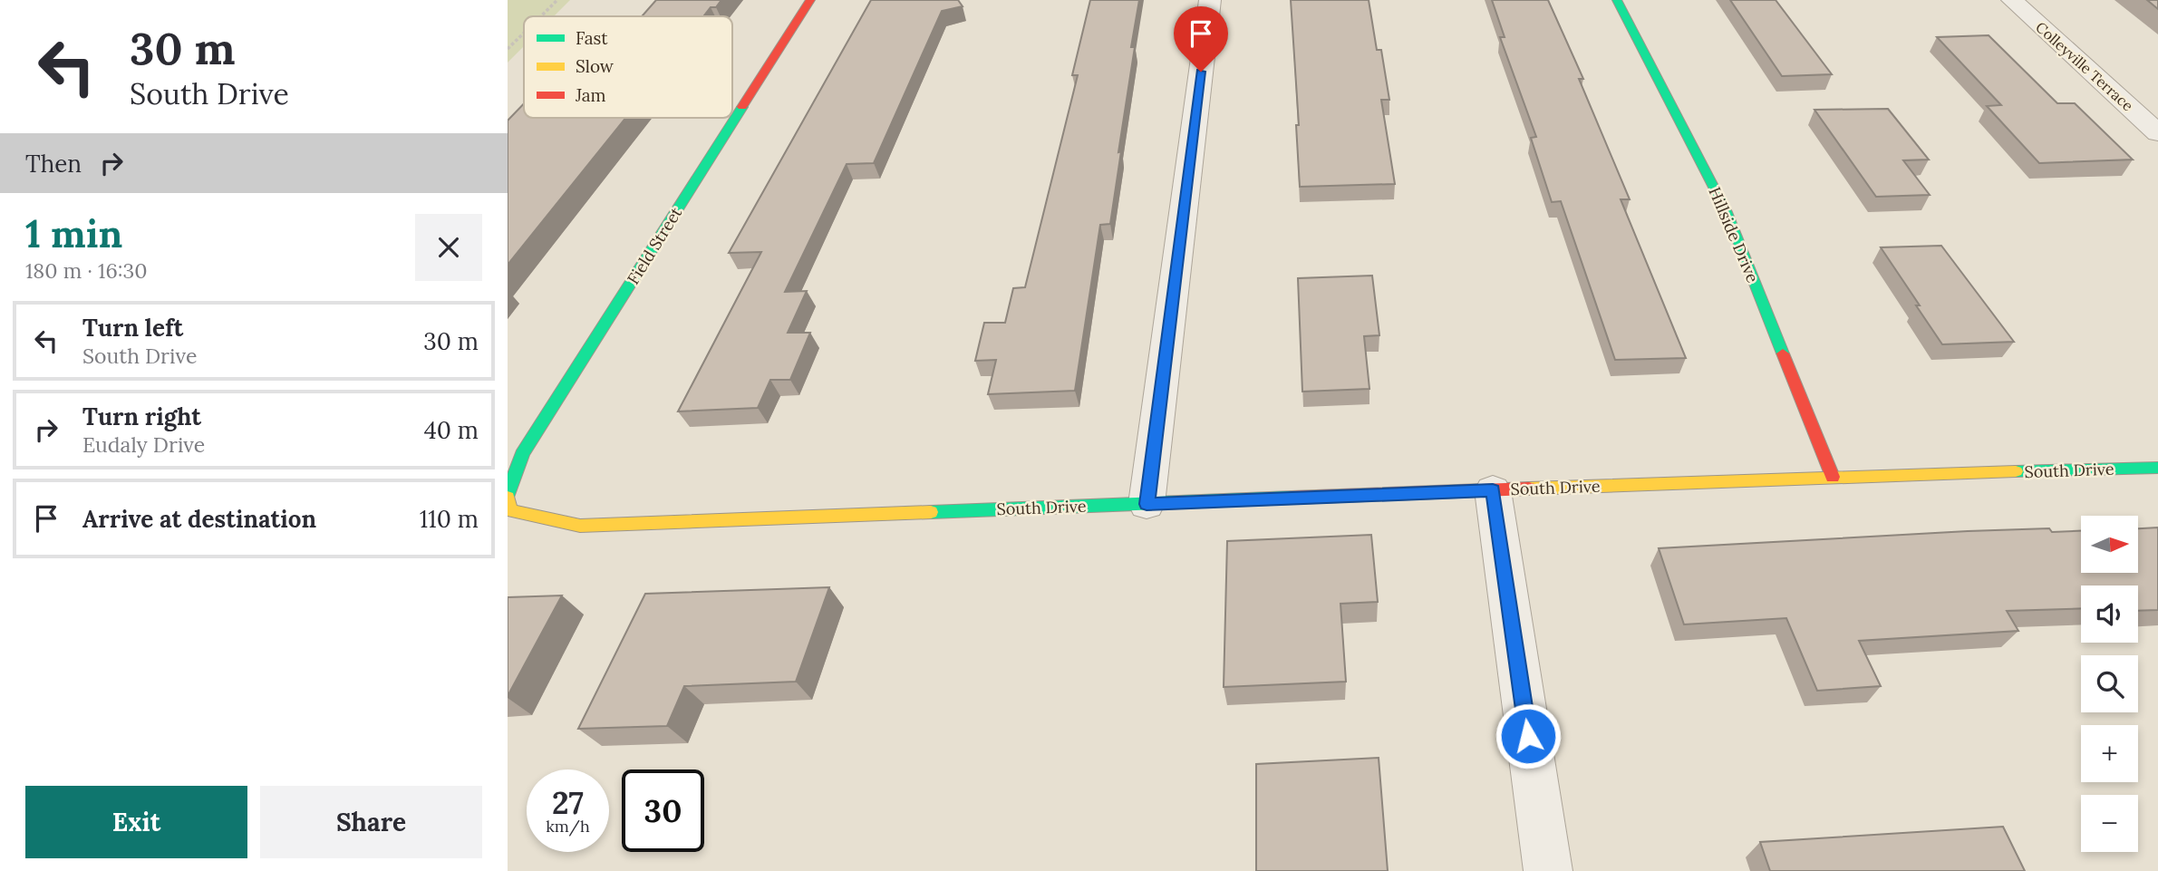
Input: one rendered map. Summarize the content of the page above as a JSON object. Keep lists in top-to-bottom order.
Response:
{
  "streets": {
    "street": [
      "Colleyville Terrace",
      "Hillside Drive",
      "Field Street",
      "South Drive"
    ]
  },
  "crossings": [
    ["Hillside Drive", "South Drive"],
    ["Field Street", "South Drive"]
  ],
  "legend": ["Fast", "Slow", "Jam"],
  "north": "right",
  "page": {
    "turn": ["30 m", "South Drive"],
    "then": "Then",
    "heading": ["1 min", "180 m · 16:30"],
    "list": [
      {
        "name": "Turn left",
        "note": "South Drive",
        "value": "30 m"
      },
      {
        "name": "Turn right",
        "note": "Eudaly Drive",
        "value": "40 m"
      },
      {
        "name": "Arrive at destination",
        "value": "110 m"
      }
    ],
    "map_buttons": ["+", "−"],
    "speed": "27 km/h",
    "limit": "30",
    "buttons": ["Exit", "Share"]
  }
}
